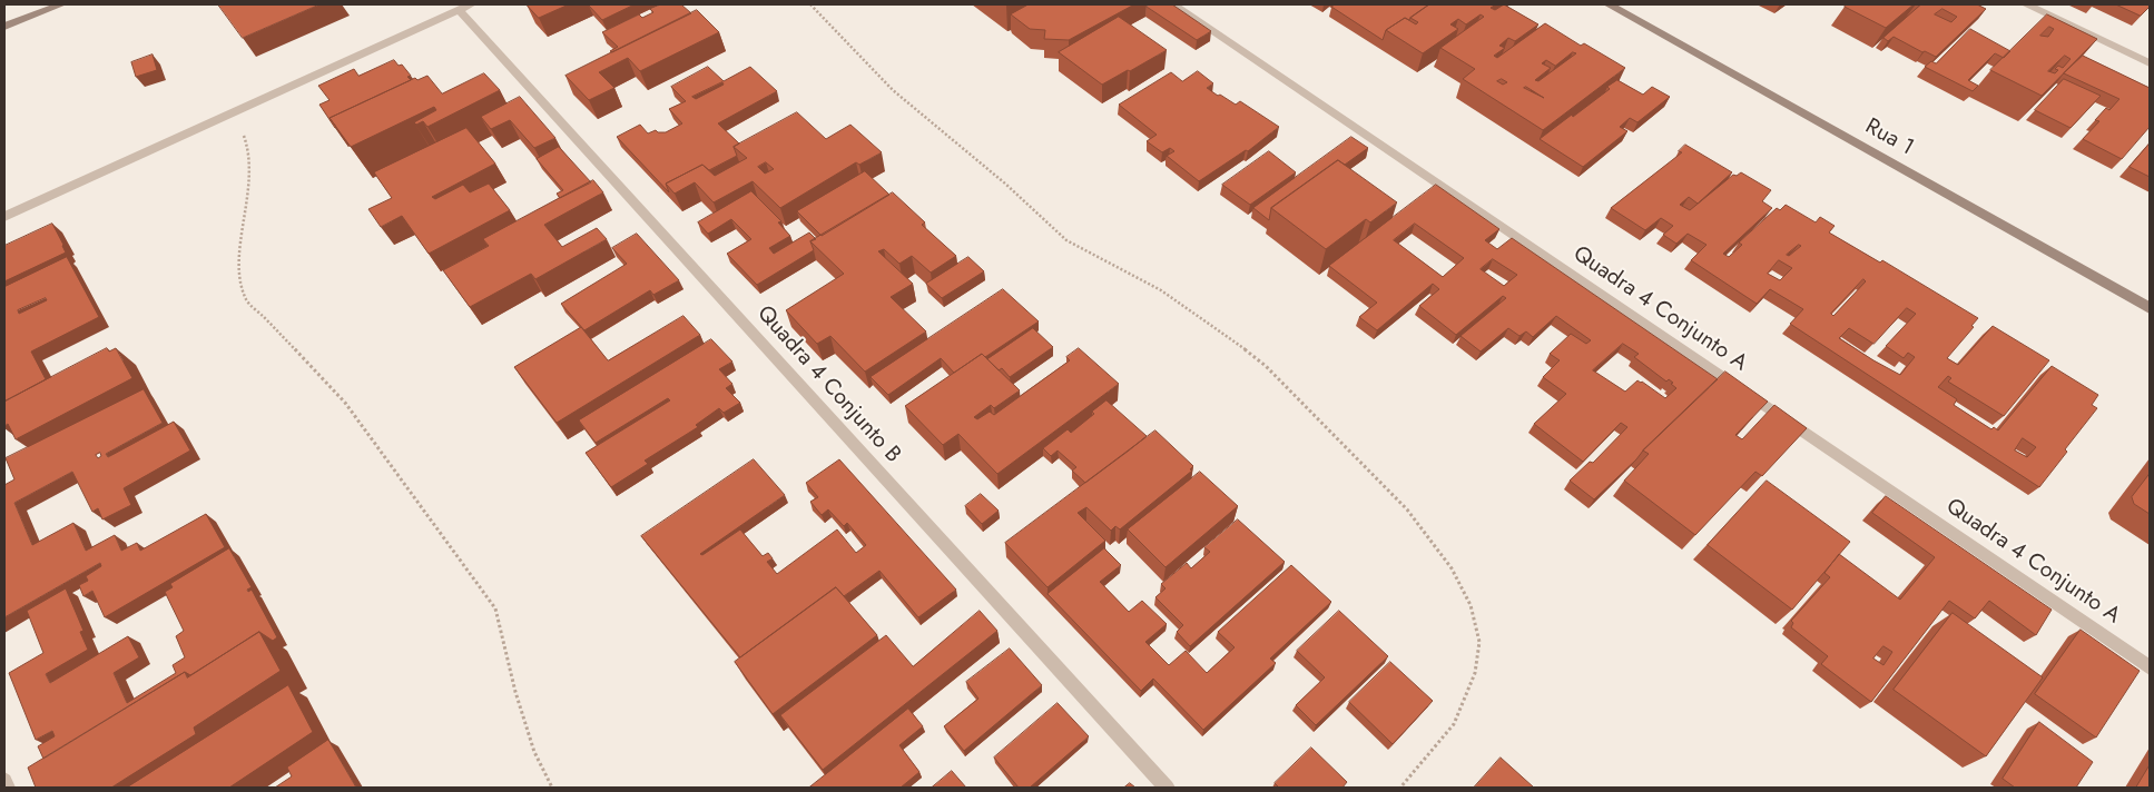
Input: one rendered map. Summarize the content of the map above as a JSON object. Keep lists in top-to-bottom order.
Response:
{
  "streets": {
    "street": ["Rua 1", "Quadra 4 Conjunto A", "Quadra 4 Conjunto B"]
  }
}
